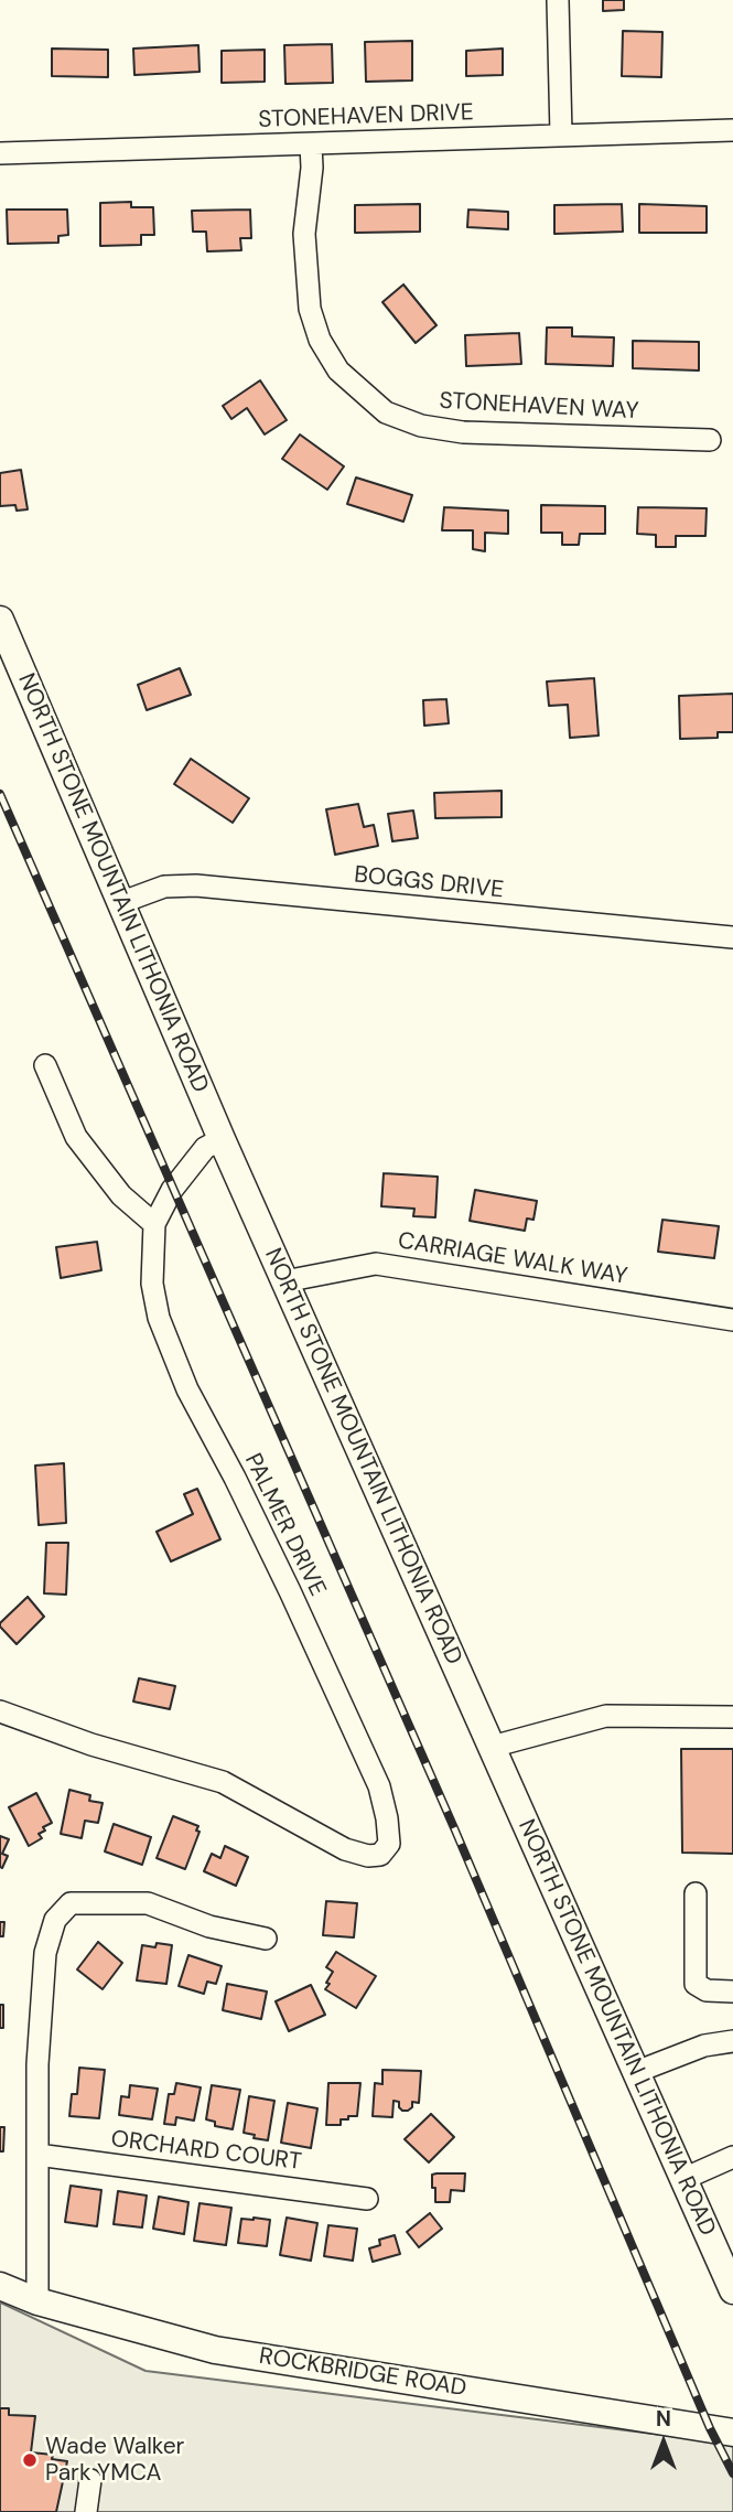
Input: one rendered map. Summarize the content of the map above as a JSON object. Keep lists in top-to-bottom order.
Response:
{
  "streets": {
    "main road": ["NORTH STONE MOUNTAIN LITHONIA ROAD", "ROCKBRIDGE ROAD"],
    "street": [
      "STONEHAVEN DRIVE",
      "STONEHAVEN WAY",
      "BOGGS DRIVE",
      "CARRIAGE WALK WAY",
      "PALMER DRIVE",
      "ORCHARD COURT"
    ]
  },
  "crossings": [
    ["STONEHAVEN DRIVE", "STONEHAVEN WAY"],
    ["NORTH STONE MOUNTAIN LITHONIA ROAD", "BOGGS DRIVE"],
    ["NORTH STONE MOUNTAIN LITHONIA ROAD", "CARRIAGE WALK WAY"],
    ["NORTH STONE MOUNTAIN LITHONIA ROAD", "PALMER DRIVE"]
  ],
  "places": ["Wade Walker Park YMCA"],
  "north": "top"
}
